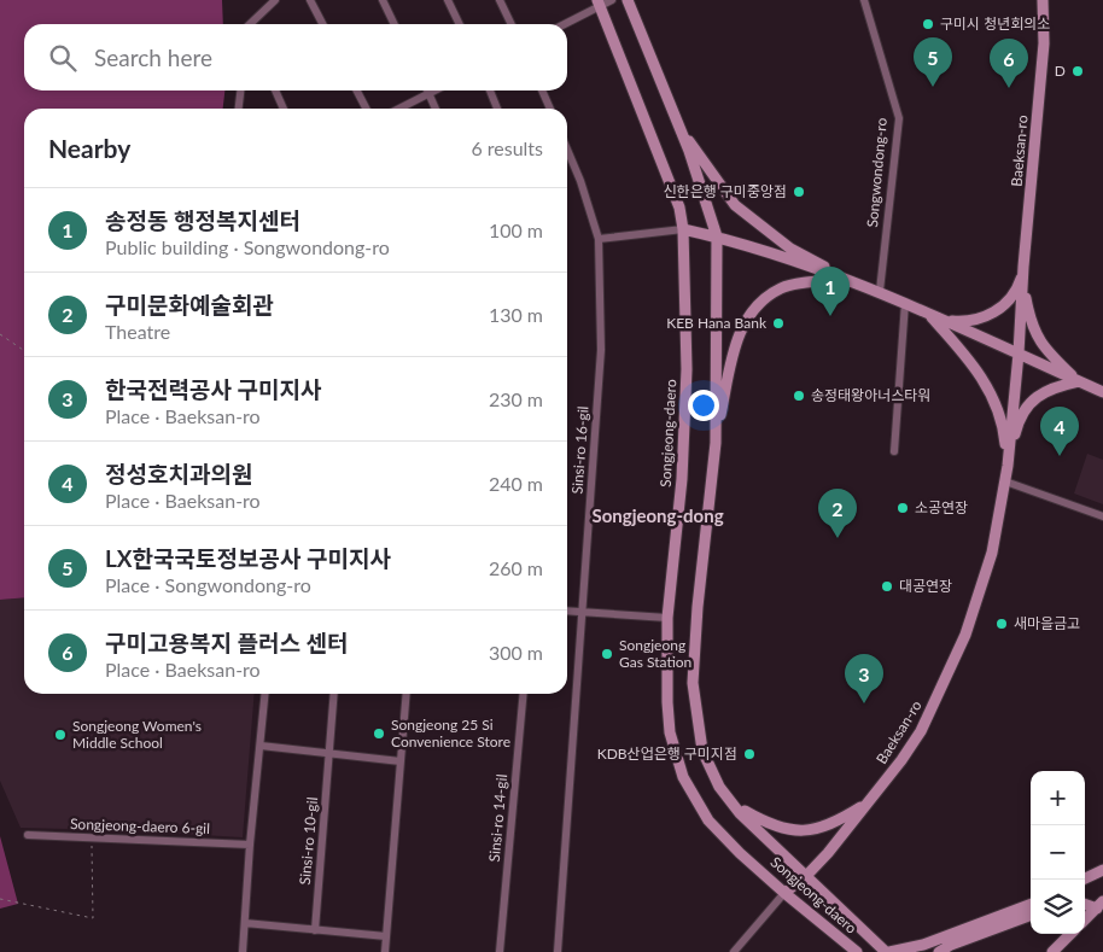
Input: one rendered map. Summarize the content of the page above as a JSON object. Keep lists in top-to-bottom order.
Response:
{
  "streets": {
    "street": [
      "Baeksan-ro",
      "Songwondong-ro",
      "Songjeong-daero",
      "Sinsi-ro 16-gil",
      "Sinsi-ro 14-gil",
      "Songjeong-daero 6-gil",
      "Sinsi-ro 10-gil"
    ]
  },
  "crossings": [
    ["Baeksan-ro", "Songjeong-daero"]
  ],
  "districts": ["Songjeong-dong"],
  "places": [
    "구미시 청년회의소",
    "D",
    "신한은행 구미중앙점",
    "KEB Hana Bank",
    "송정태왕아너스타워",
    "소공연장",
    "대공연장",
    "새마을금고",
    "Songjeong Gas Station",
    "Songjeong 25 Si Convenience Store",
    "Songjeong Women's Middle School",
    "KDB산업은행 구미지점"
  ],
  "page": {
    "search": "Search here",
    "pins": [
      "5",
      "6",
      "1",
      "4",
      "2",
      "3"
    ],
    "heading": ["Nearby", "6 results"],
    "list": [
      {
        "mark": "1",
        "name": "송정동 행정복지센터",
        "note": "Public building · Songwondong-ro",
        "value": "100 m"
      },
      {
        "mark": "2",
        "name": "구미문화예술회관",
        "note": "Theatre",
        "value": "130 m"
      },
      {
        "mark": "3",
        "name": "한국전력공사 구미지사",
        "note": "Place · Baeksan-ro",
        "value": "230 m"
      },
      {
        "mark": "4",
        "name": "정성호치과의원",
        "note": "Place · Baeksan-ro",
        "value": "240 m"
      },
      {
        "mark": "5",
        "name": "LX한국국토정보공사 구미지사",
        "note": "Place · Songwondong-ro",
        "value": "260 m"
      },
      {
        "mark": "6",
        "name": "구미고용복지 플러스 센터",
        "note": "Place · Baeksan-ro",
        "value": "300 m"
      }
    ],
    "map_buttons": ["+", "−"]
  }
}
